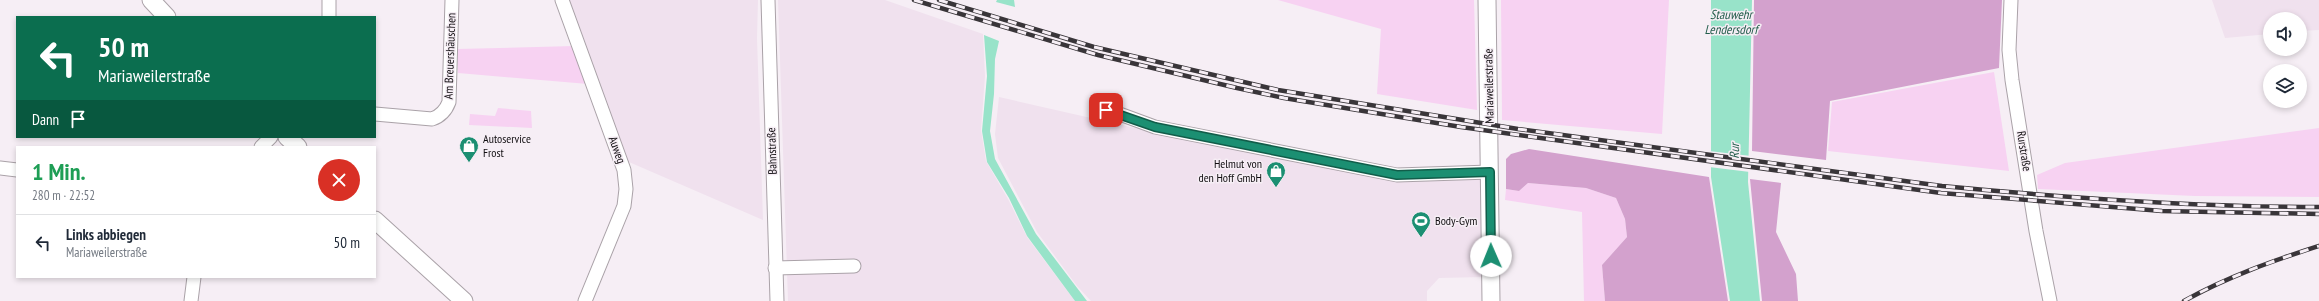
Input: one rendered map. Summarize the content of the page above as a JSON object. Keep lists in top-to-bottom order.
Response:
{
  "streets": {
    "main road": ["Mariaweilerstraße"],
    "street": [
      "Am Breuershäuschen",
      "Auweg",
      "Bahnstraße",
      "Rurstraße"
    ]
  },
  "water": ["Stauwehr Lendersdorf", "Rur"],
  "places": {
    "shop": ["Autoservice Frost", "Helmut von den Hoff GmbH"],
    "sports": ["Body-Gym"]
  },
  "page": {
    "turn": ["50 m", "Mariaweilerstraße"],
    "then": "Dann",
    "heading": ["1 Min.", "280 m · 22:52"],
    "list": [
      {
        "name": "Links abbiegen",
        "note": "Mariaweilerstraße",
        "value": "50 m"
      }
    ]
  }
}
